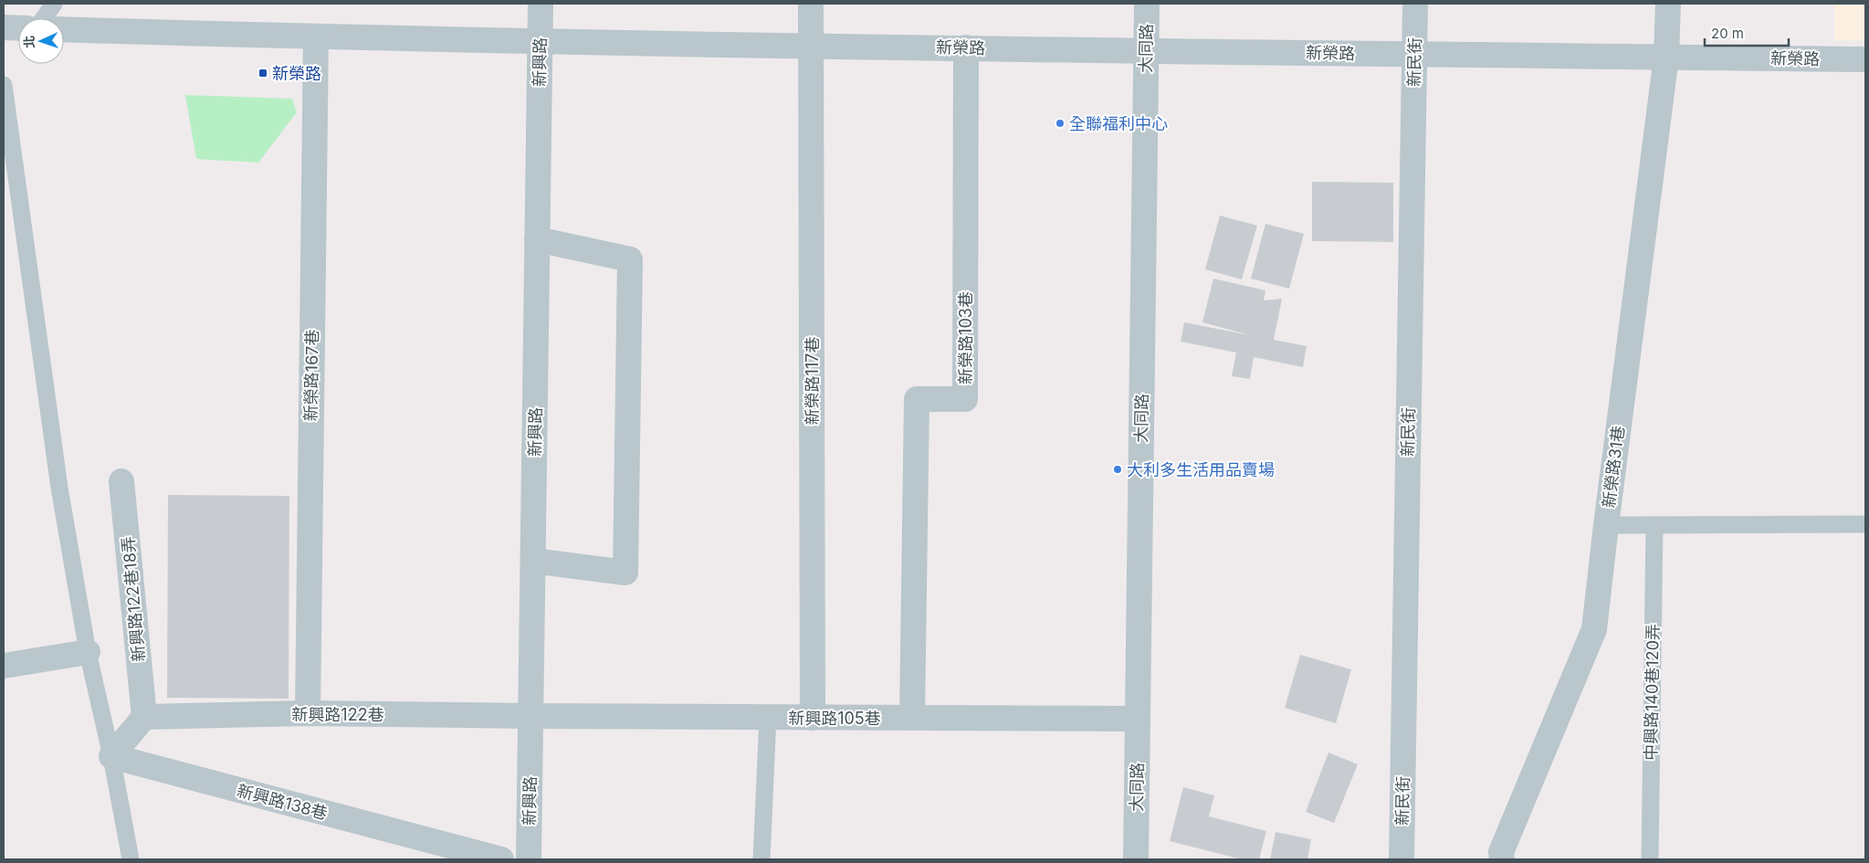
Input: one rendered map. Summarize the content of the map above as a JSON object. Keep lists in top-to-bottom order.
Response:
{
  "streets": {
    "street": [
      "新榮路",
      "大同路",
      "新興路",
      "新民街",
      "新榮路103巷",
      "新榮路167巷",
      "新榮路117巷",
      "新榮路31巷",
      "新興路122巷18弄",
      "新興路122巷",
      "新興路105巷",
      "新興路138巷"
    ],
    "lane": ["中興路140巷120弄"]
  },
  "crossings": [
    ["新榮路", "大同路"],
    ["新榮路", "新興路"],
    ["新榮路", "新民街"],
    ["新榮路", "新榮路103巷"],
    ["新榮路", "新榮路167巷"],
    ["新榮路", "新榮路117巷"],
    ["新榮路", "新榮路31巷"],
    ["大同路", "新興路105巷"],
    ["新興路", "新興路122巷"],
    ["新興路", "新興路105巷"],
    ["新榮路103巷", "新興路105巷"],
    ["新榮路167巷", "新興路122巷"],
    ["新榮路117巷", "新興路105巷"],
    ["新興路122巷18弄", "新興路122巷"],
    ["新興路122巷", "新興路105巷"]
  ],
  "places": {
    "transit": ["新榮路"],
    "other": ["全聯福利中心", "大利多生活用品賣場"]
  },
  "scale_bar": "20 m",
  "north": "left"
}
